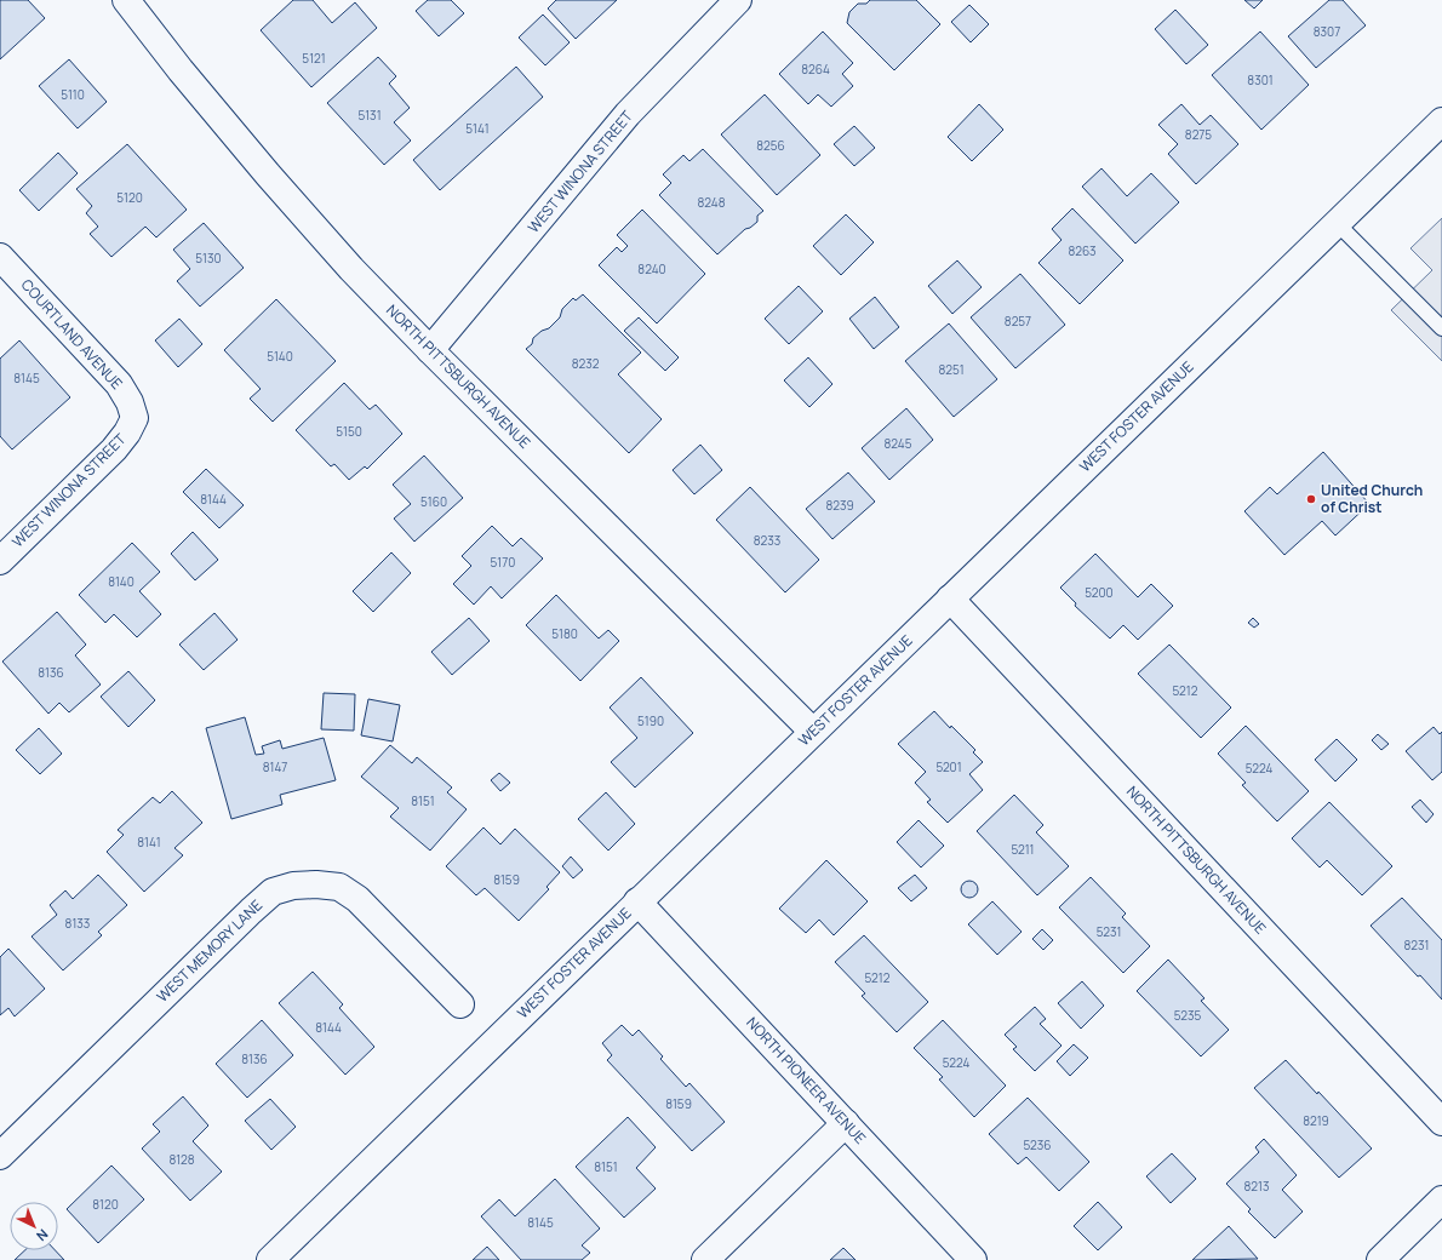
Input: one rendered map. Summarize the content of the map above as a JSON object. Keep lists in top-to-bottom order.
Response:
{
  "streets": {
    "street": [
      "WEST WINONA STREET",
      "COURTLAND AVENUE",
      "NORTH PITTSBURGH AVENUE",
      "WEST FOSTER AVENUE",
      "WEST MEMORY LANE",
      "NORTH PIONEER AVENUE"
    ]
  },
  "crossings": [
    ["WEST WINONA STREET", "COURTLAND AVENUE"],
    ["WEST WINONA STREET", "NORTH PITTSBURGH AVENUE"],
    ["NORTH PITTSBURGH AVENUE", "WEST FOSTER AVENUE"],
    ["WEST FOSTER AVENUE", "NORTH PIONEER AVENUE"]
  ],
  "places": ["United Church of Christ"],
  "house_numbers": [
    "8307",
    "5121",
    "8264",
    "8301",
    "5110",
    "5131",
    "5141",
    "8275",
    "8256",
    "5120",
    "8248",
    "8263",
    "5130",
    "8240",
    "8257",
    "5140",
    "8232",
    "8251",
    "8145",
    "5150",
    "8245",
    "8144",
    "5160",
    "8239",
    "8233",
    "5170",
    "8140",
    "5200",
    "5180",
    "8136",
    "5212",
    "5190",
    "8147",
    "5201",
    "5224",
    "8151",
    "8141",
    "5211",
    "8159",
    "8133",
    "5231",
    "8231",
    "5212",
    "5235",
    "8144",
    "8136",
    "5224",
    "8159",
    "8219",
    "5236",
    "8128",
    "8151",
    "8213",
    "8120",
    "8145"
  ],
  "north": "bottom right"
}
